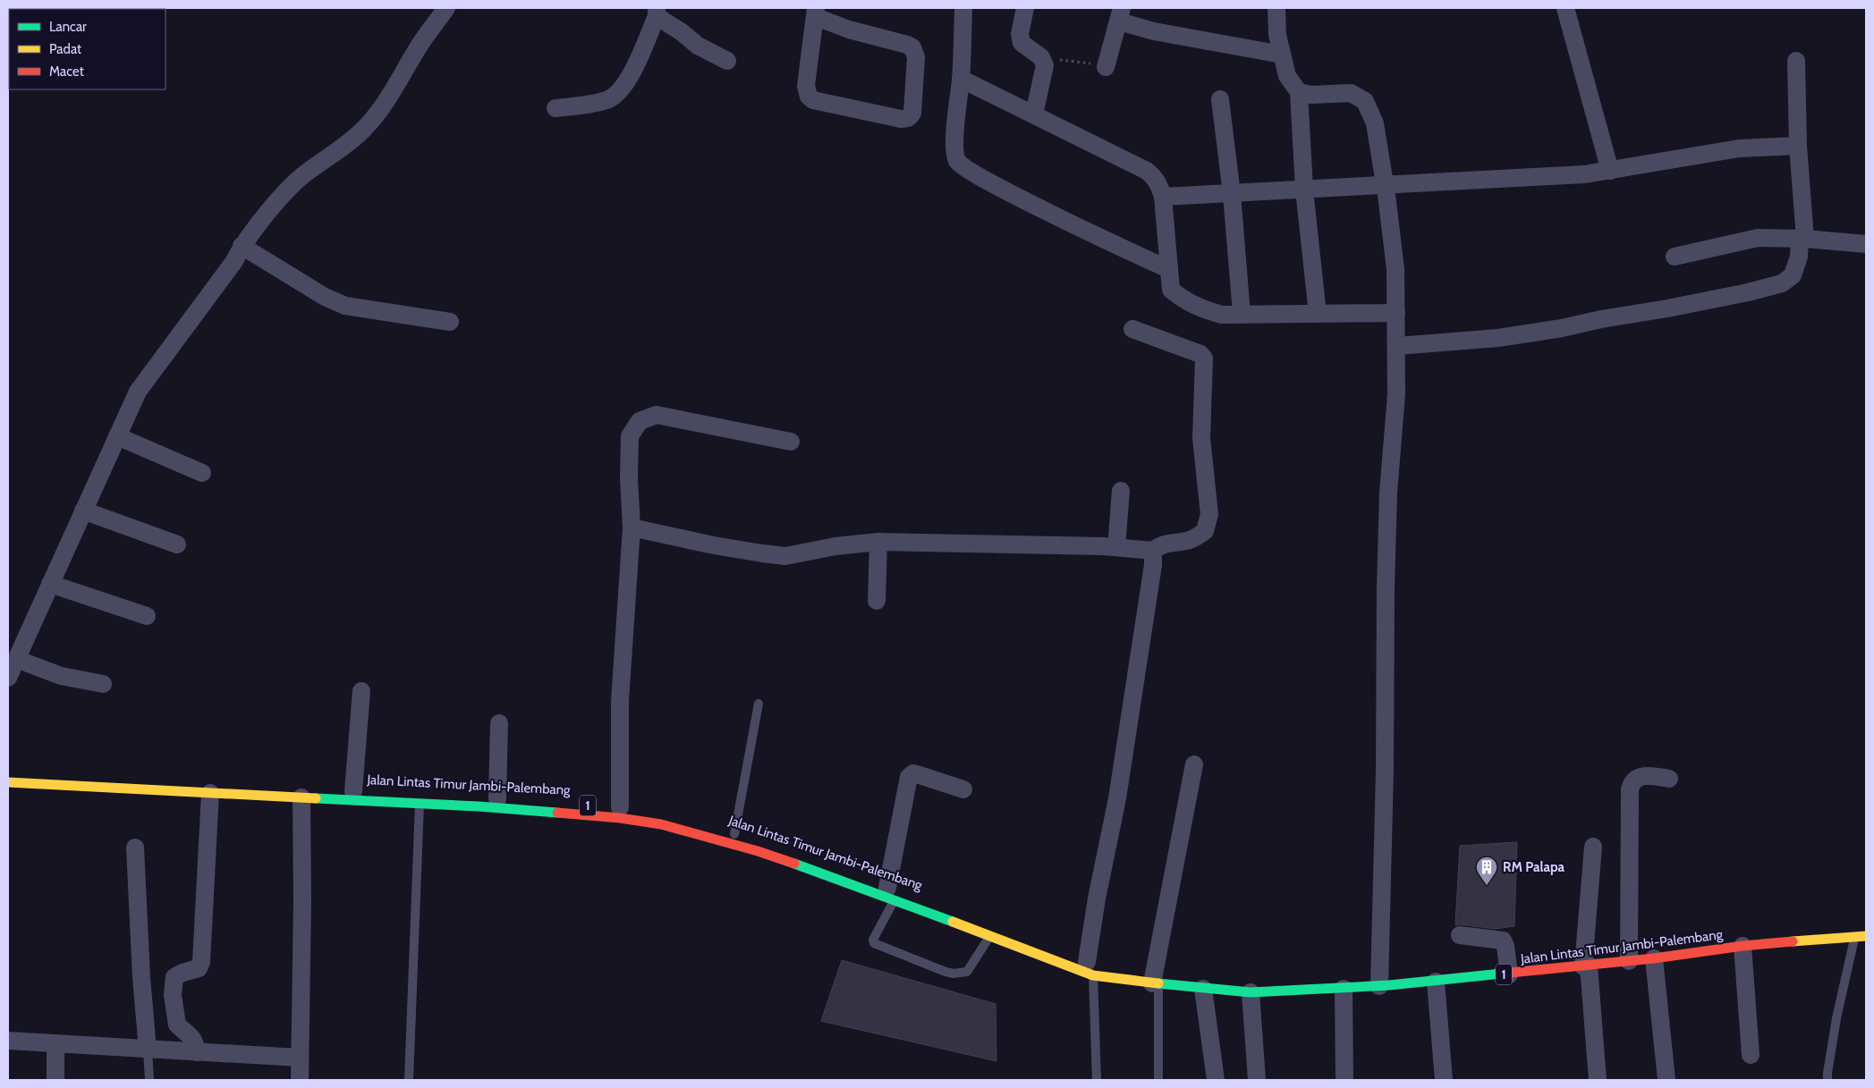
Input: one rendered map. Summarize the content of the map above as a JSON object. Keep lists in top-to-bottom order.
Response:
{
  "streets": {
    "highway": ["Jalan Lintas Timur Jambi-Palembang", "1"]
  },
  "places": {
    "building": ["RM Palapa"]
  },
  "legend": ["Lancar", "Padat", "Macet"]
}
